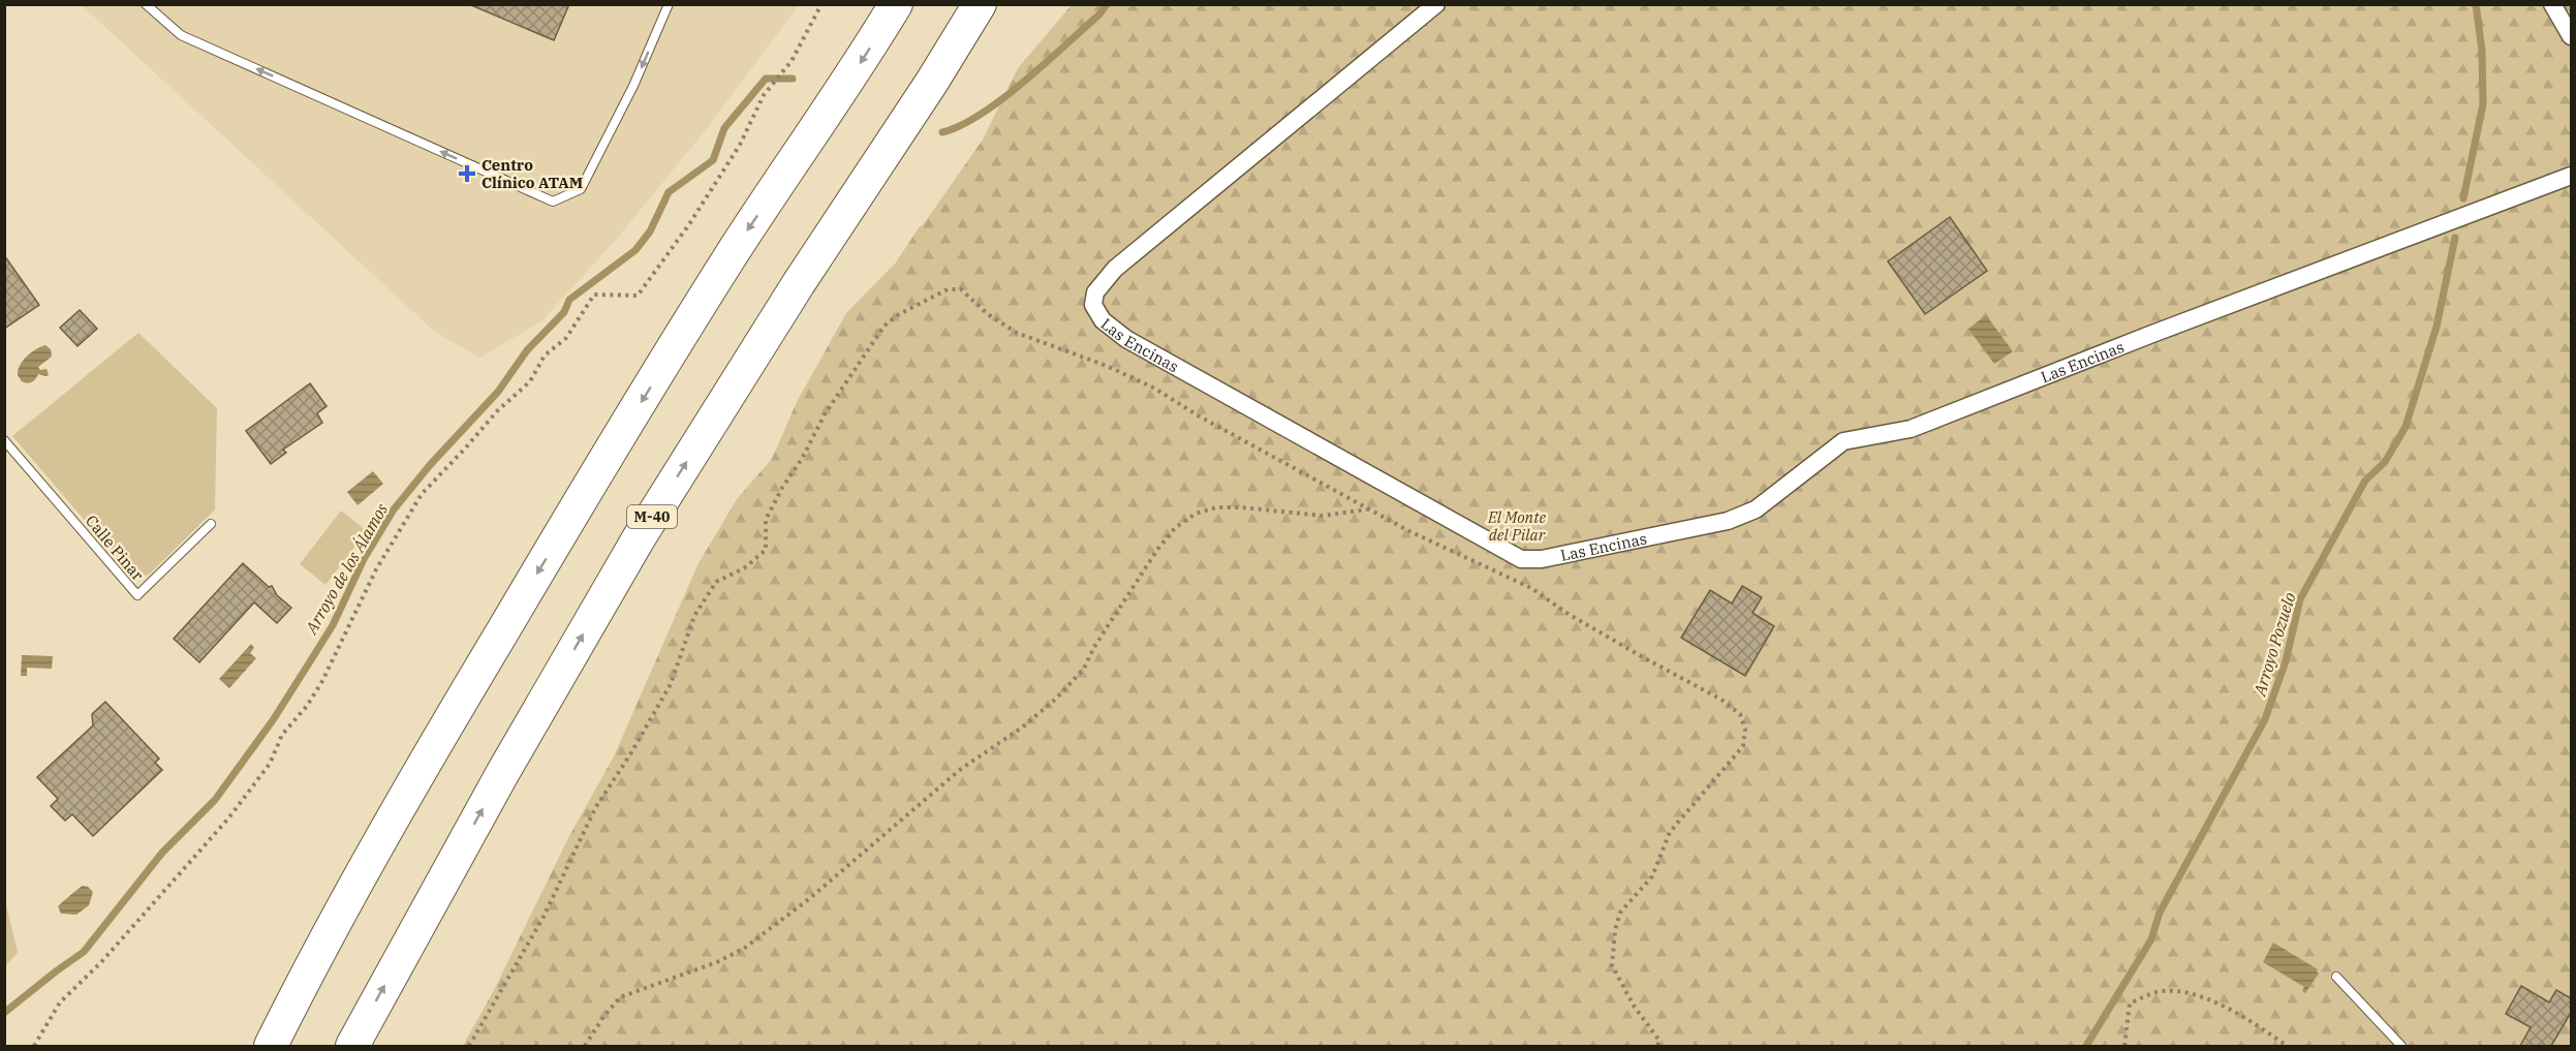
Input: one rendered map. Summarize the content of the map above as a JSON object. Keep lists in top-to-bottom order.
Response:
{
  "streets": {
    "highway": ["M-40"],
    "street": ["Las Encinas"],
    "lane": ["Calle Pinar"]
  },
  "water": ["Arroyo de los Álamos", "Arroyo Pozuelo"],
  "parks": ["El Monte del Pilar"],
  "places": {
    "health": ["Centro Clínico ATAM"]
  }
}
